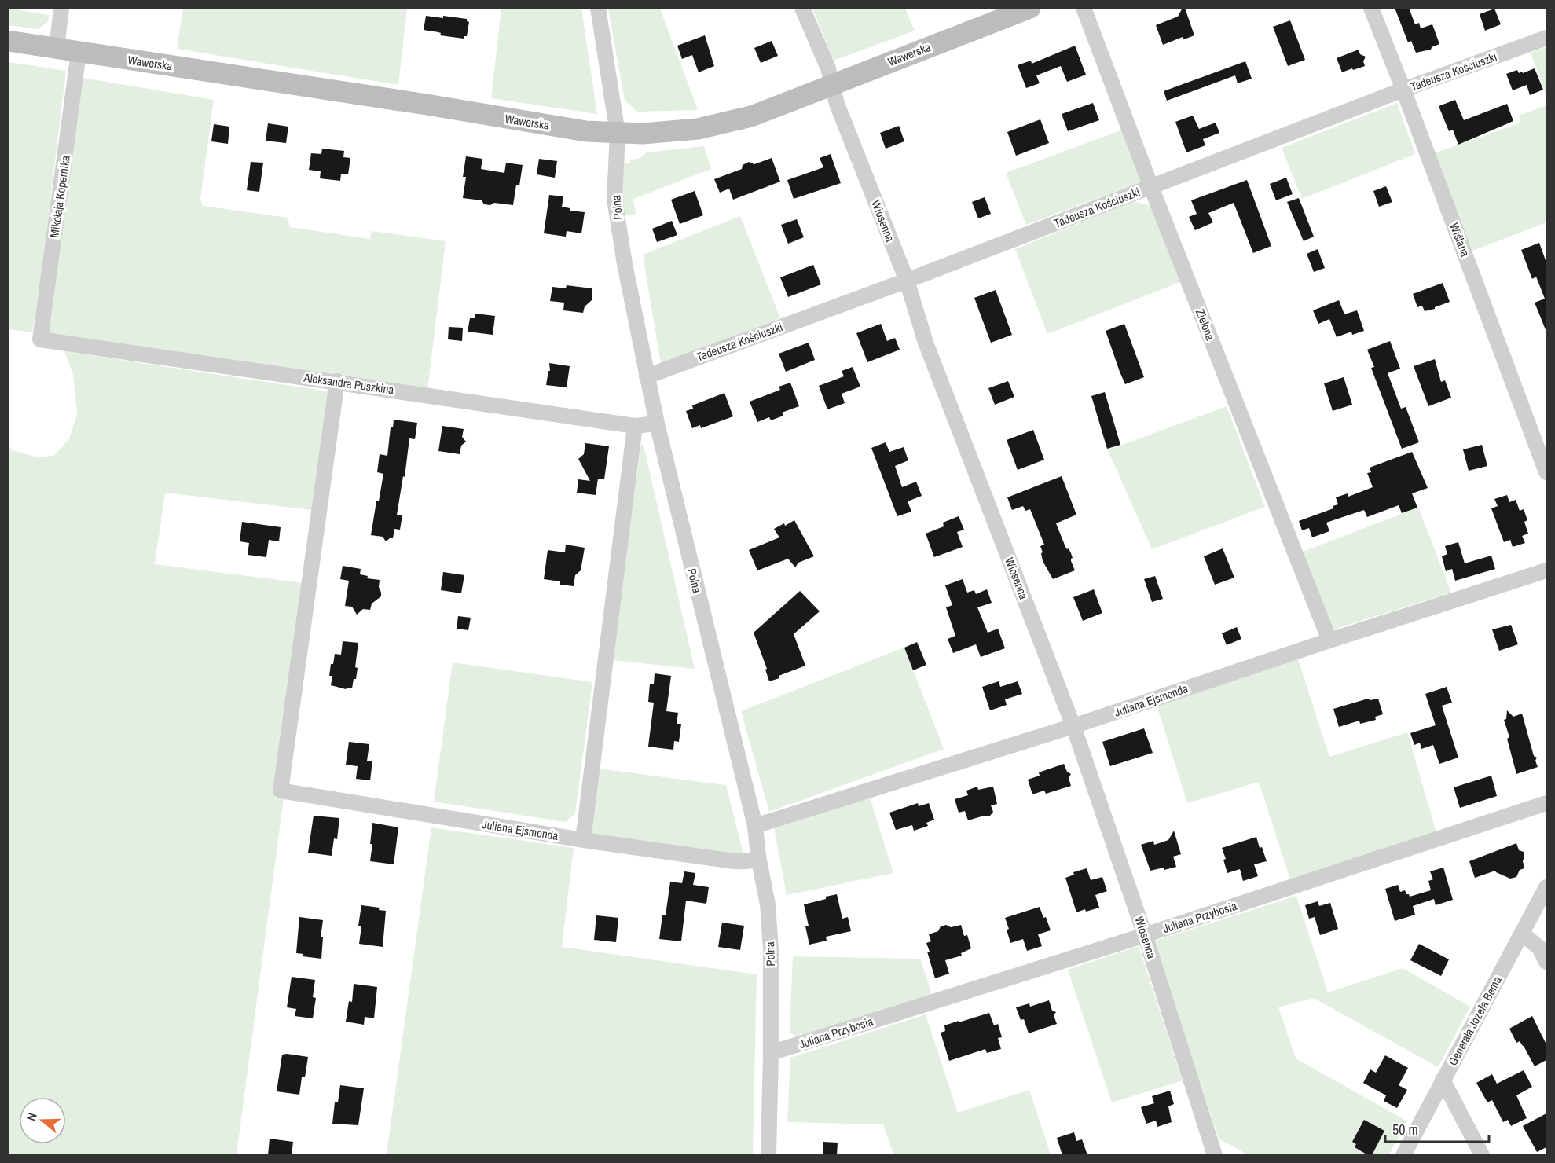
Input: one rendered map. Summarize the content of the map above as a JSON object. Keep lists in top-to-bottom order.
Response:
{
  "streets": {
    "street": [
      "Wawerska",
      "Tadeusza Kościuszki",
      "Mikołaja Kopernika",
      "Polna",
      "Wiosenna",
      "Wiślana",
      "Zielona",
      "Aleksandra Puszkina",
      "Juliana Ejsmonda",
      "Juliana Przybosia",
      "Generała Józefa Bema"
    ]
  },
  "crossings": [
    ["Wawerska", "Mikołaja Kopernika"],
    ["Wawerska", "Polna"],
    ["Wawerska", "Wiosenna"],
    ["Tadeusza Kościuszki", "Polna"],
    ["Tadeusza Kościuszki", "Wiosenna"],
    ["Tadeusza Kościuszki", "Wiślana"],
    ["Tadeusza Kościuszki", "Zielona"],
    ["Mikołaja Kopernika", "Aleksandra Puszkina"],
    ["Polna", "Aleksandra Puszkina"],
    ["Polna", "Juliana Ejsmonda"],
    ["Polna", "Juliana Przybosia"],
    ["Wiosenna", "Juliana Ejsmonda"],
    ["Wiosenna", "Juliana Przybosia"],
    ["Zielona", "Juliana Ejsmonda"],
    ["Aleksandra Puszkina", "Juliana Ejsmonda"]
  ],
  "scale_bar": "50 m",
  "north": "left"
}
